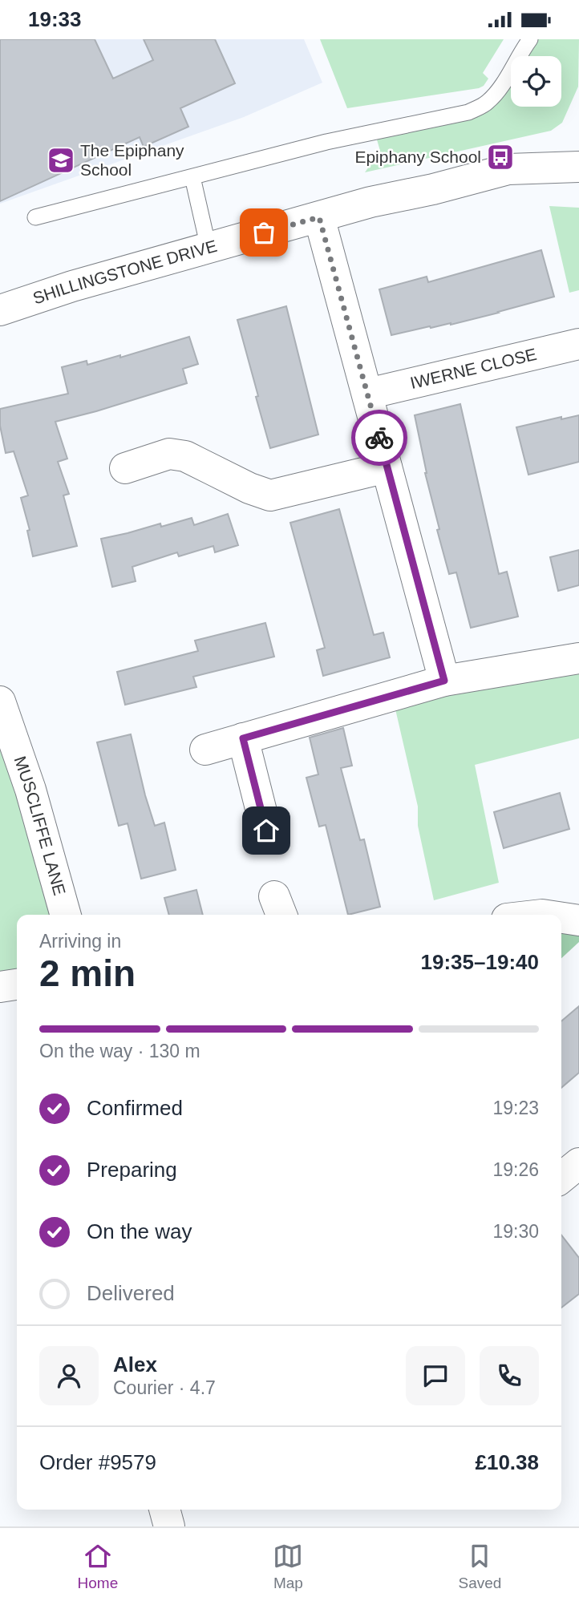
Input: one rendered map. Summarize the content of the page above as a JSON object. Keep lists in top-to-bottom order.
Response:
{
  "streets": {
    "street": ["SHILLINGSTONE DRIVE", "IWERNE CLOSE", "MUSCLIFFE LANE"]
  },
  "places": {
    "bus stop": ["Epiphany School"],
    "school or university": ["The Epiphany School"]
  },
  "page": {
    "status": "19:33",
    "heading": ["2 min", "Arriving in", "19:35–19:40"],
    "panel": [
      "Alex",
      "Courier · 4.7",
      "Order #9579",
      "£10.38"
    ],
    "bar": "On the way · 130 m",
    "list": [
      ["Confirmed", "19:23"],
      ["Preparing", "19:26"],
      ["On the way", "19:30"],
      "Delivered"
    ],
    "tabs": ["Home", "Map", "Saved"]
  }
}
